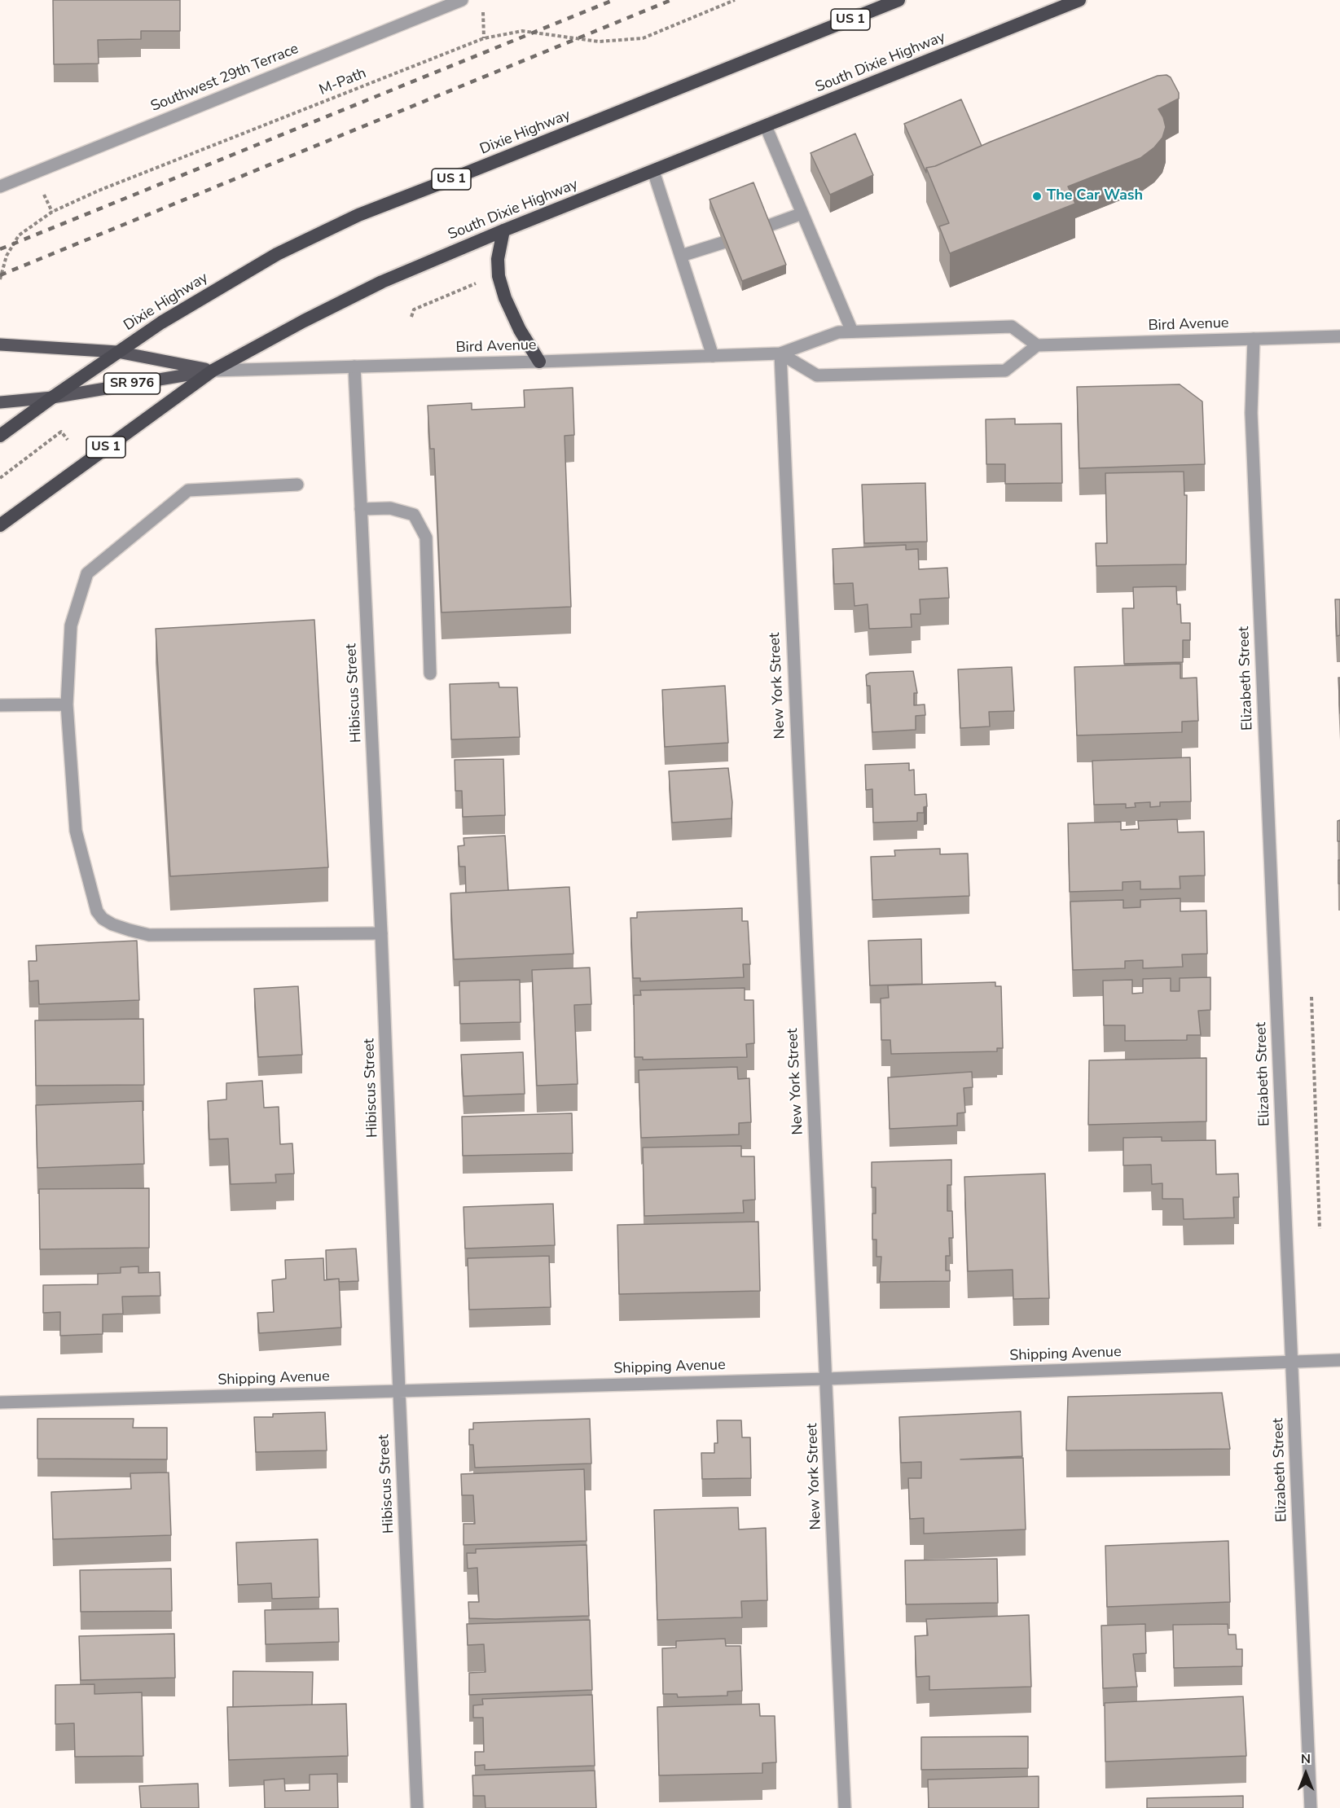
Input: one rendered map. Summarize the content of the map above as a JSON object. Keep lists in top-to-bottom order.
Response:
{
  "streets": {
    "highway": ["US 1", "South Dixie Highway", "Dixie Highway"],
    "main road": ["SR 976"],
    "street": [
      "Southwest 29th Terrace",
      "Bird Avenue",
      "Elizabeth Street",
      "New York Street",
      "Hibiscus Street",
      "Shipping Avenue"
    ],
    "path": ["M-Path"]
  },
  "crossings": [
    ["US 1", "Dixie Highway"],
    ["US 1", "SR 976"],
    ["South Dixie Highway", "Bird Avenue"],
    ["South Dixie Highway", "SR 976"],
    ["Dixie Highway", "SR 976"],
    ["Bird Avenue", "SR 976"],
    ["Bird Avenue", "Elizabeth Street"],
    ["Bird Avenue", "New York Street"],
    ["Bird Avenue", "Hibiscus Street"],
    ["Elizabeth Street", "Shipping Avenue"],
    ["New York Street", "Shipping Avenue"],
    ["Hibiscus Street", "Shipping Avenue"]
  ],
  "places": ["The Car Wash"],
  "north": "top"
}
